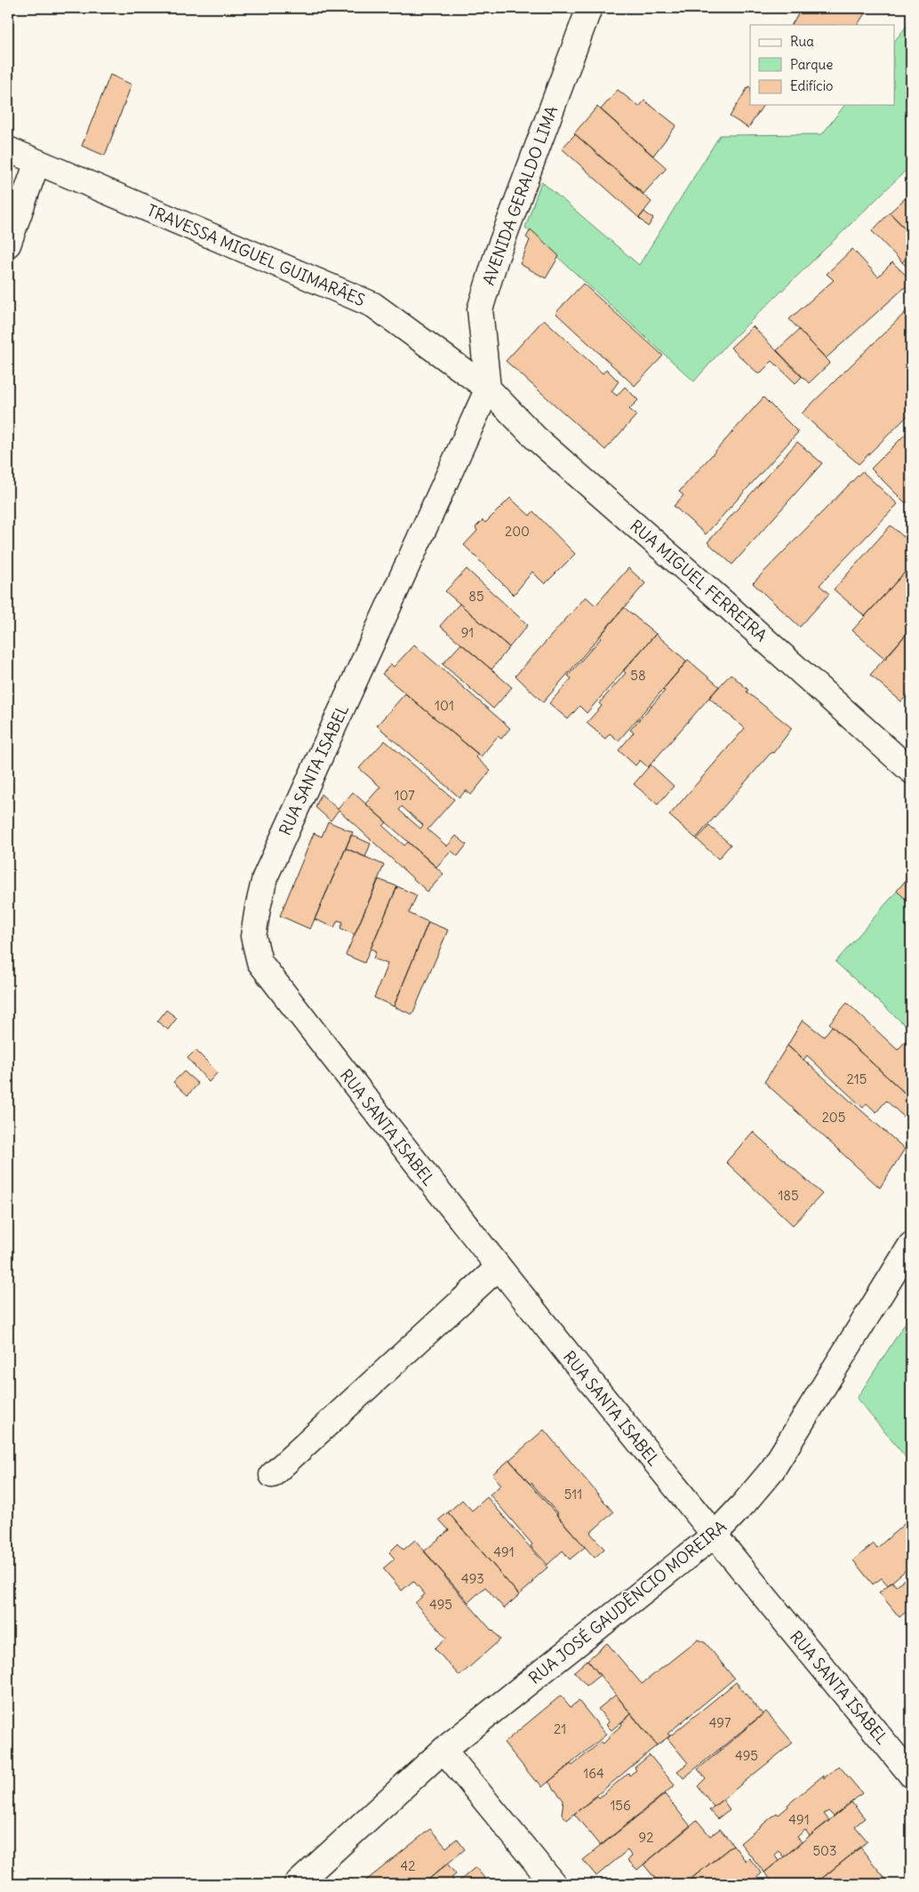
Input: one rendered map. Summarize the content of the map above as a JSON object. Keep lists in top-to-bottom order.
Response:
{
  "streets": {
    "street": [
      "AVENIDA GERALDO LIMA",
      "TRAVESSA MIGUEL GUIMARÃES",
      "RUA MIGUEL FERREIRA",
      "RUA SANTA ISABEL",
      "RUA JOSÉ GAUDÊNCIO MOREIRA"
    ]
  },
  "crossings": [
    ["AVENIDA GERALDO LIMA", "TRAVESSA MIGUEL GUIMARÃES"],
    ["AVENIDA GERALDO LIMA", "RUA MIGUEL FERREIRA"],
    ["AVENIDA GERALDO LIMA", "RUA SANTA ISABEL"],
    ["TRAVESSA MIGUEL GUIMARÃES", "RUA MIGUEL FERREIRA"],
    ["TRAVESSA MIGUEL GUIMARÃES", "RUA SANTA ISABEL"],
    ["RUA MIGUEL FERREIRA", "RUA SANTA ISABEL"],
    ["RUA SANTA ISABEL", "RUA JOSÉ GAUDÊNCIO MOREIRA"]
  ],
  "house_numbers": [
    "200",
    "85",
    "91",
    "58",
    "101",
    "107",
    "215",
    "205",
    "185",
    "511",
    "491",
    "493",
    "495",
    "497",
    "21",
    "495",
    "164",
    "156",
    "491",
    "92",
    "503",
    "42"
  ],
  "legend": ["Rua", "Parque", "Edifício"]
}
